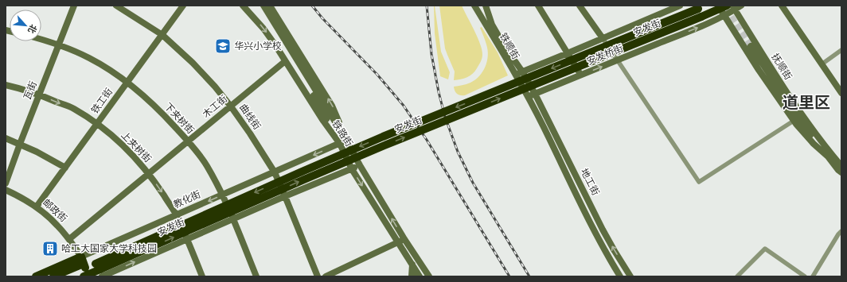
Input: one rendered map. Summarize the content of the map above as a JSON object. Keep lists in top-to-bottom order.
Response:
{
  "streets": {
    "highway": ["安发街", "教化街"],
    "main road": [
      "铁顺街",
      "安发桥街",
      "抚顺街",
      "瓦街",
      "铁工街",
      "木工街",
      "曲线街",
      "下夹树街",
      "铁路街",
      "上夹树街",
      "地工街",
      "邮政街"
    ]
  },
  "crossings": [
    ["安发街", "安发桥街"],
    ["安发街", "抚顺街"],
    ["安发街", "教化街"],
    ["铁顺街", "安发桥街"],
    ["铁顺街", "地工街"],
    ["安发桥街", "抚顺街"],
    ["安发桥街", "地工街"],
    ["瓦街", "下夹树街"],
    ["瓦街", "上夹树街"],
    ["铁工街", "曲线街"],
    ["铁工街", "下夹树街"],
    ["铁工街", "上夹树街"],
    ["铁工街", "邮政街"],
    ["木工街", "曲线街"],
    ["木工街", "下夹树街"],
    ["木工街", "上夹树街"],
    ["木工街", "邮政街"],
    ["曲线街", "教化街"],
    ["下夹树街", "教化街"],
    ["铁路街", "教化街"],
    ["上夹树街", "教化街"],
    ["教化街", "邮政街"]
  ],
  "districts": ["道里区"],
  "places": {
    "school or university": ["华兴小学校"],
    "building": ["哈工大国家大学科技园"]
  },
  "north": "bottom right"
}
